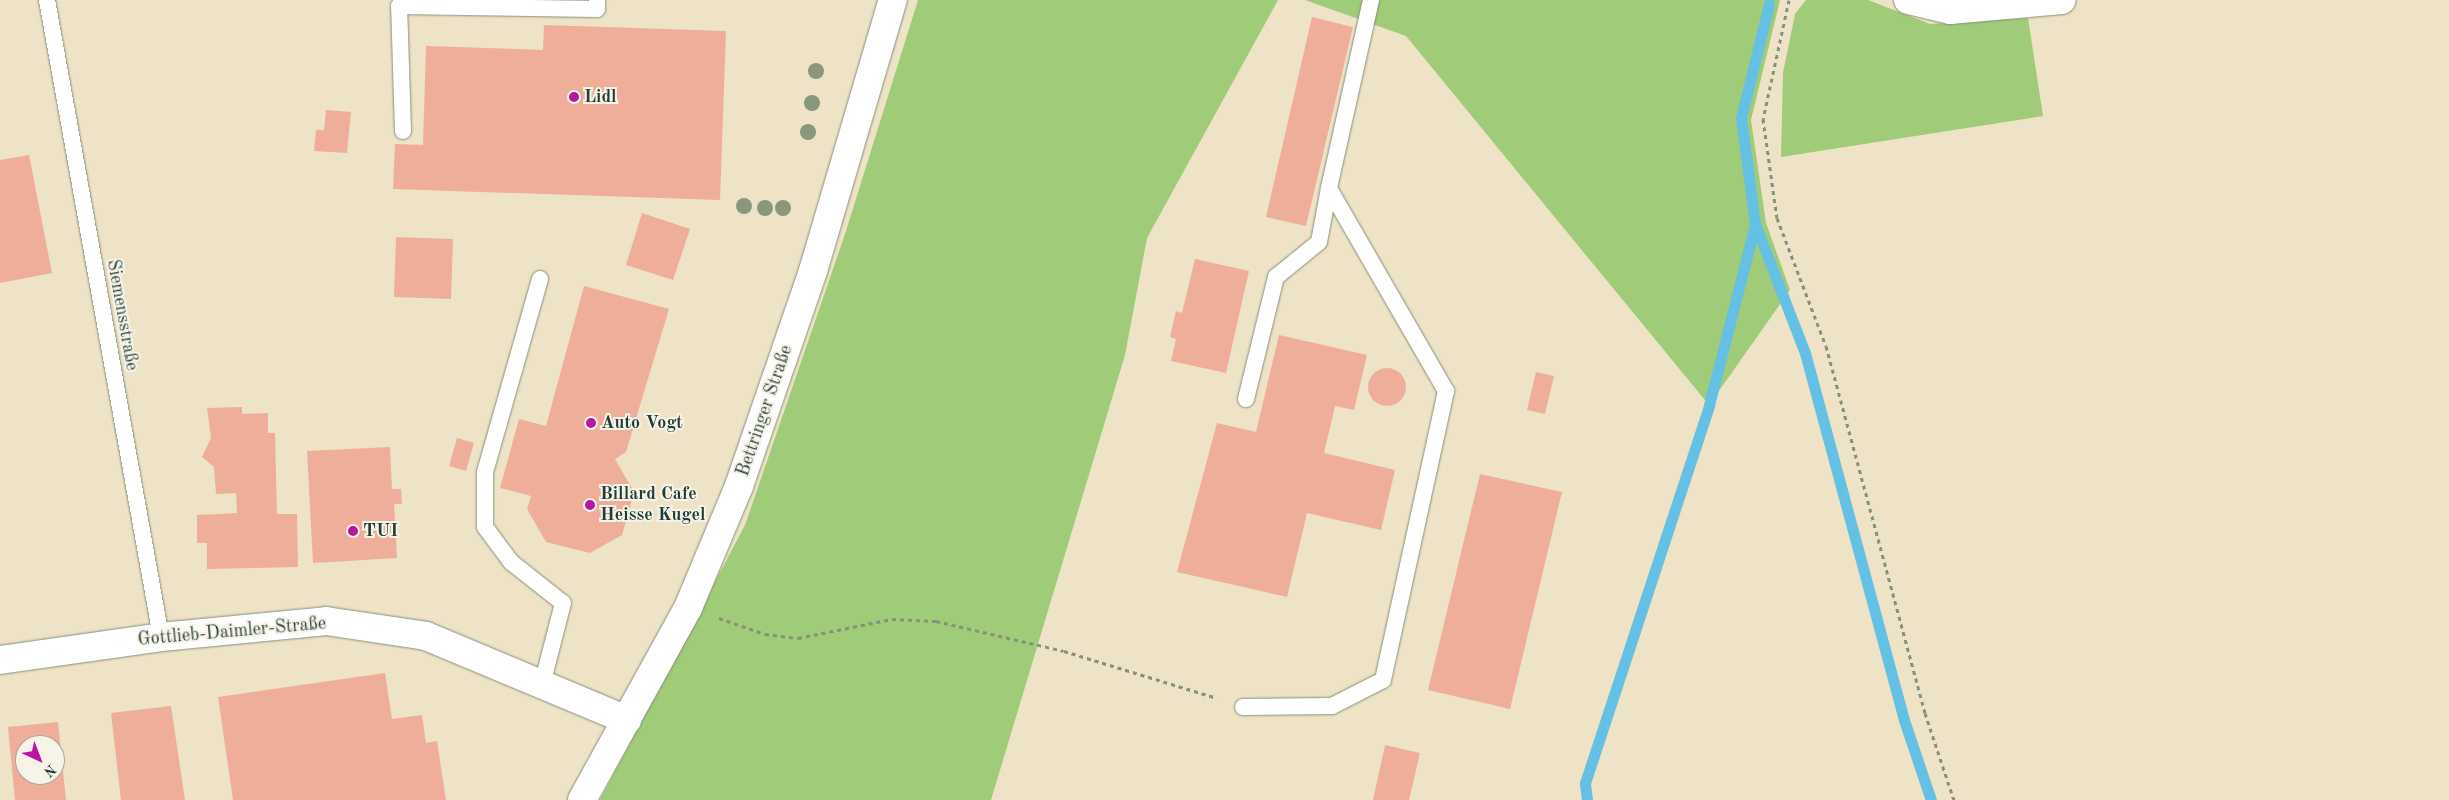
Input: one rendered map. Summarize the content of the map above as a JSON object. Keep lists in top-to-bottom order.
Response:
{
  "streets": {
    "street": ["Bettringer Straße", "Gottlieb-Daimler-Straße"],
    "lane": ["Siemensstraße"]
  },
  "crossings": [
    ["Siemensstraße", "Gottlieb-Daimler-Straße"],
    ["Bettringer Straße", "Gottlieb-Daimler-Straße"]
  ],
  "places": [
    "Lidl",
    "Auto Vogt",
    "Billard Cafe Heisse Kugel",
    "TUI"
  ],
  "north": "bottom right"
}
